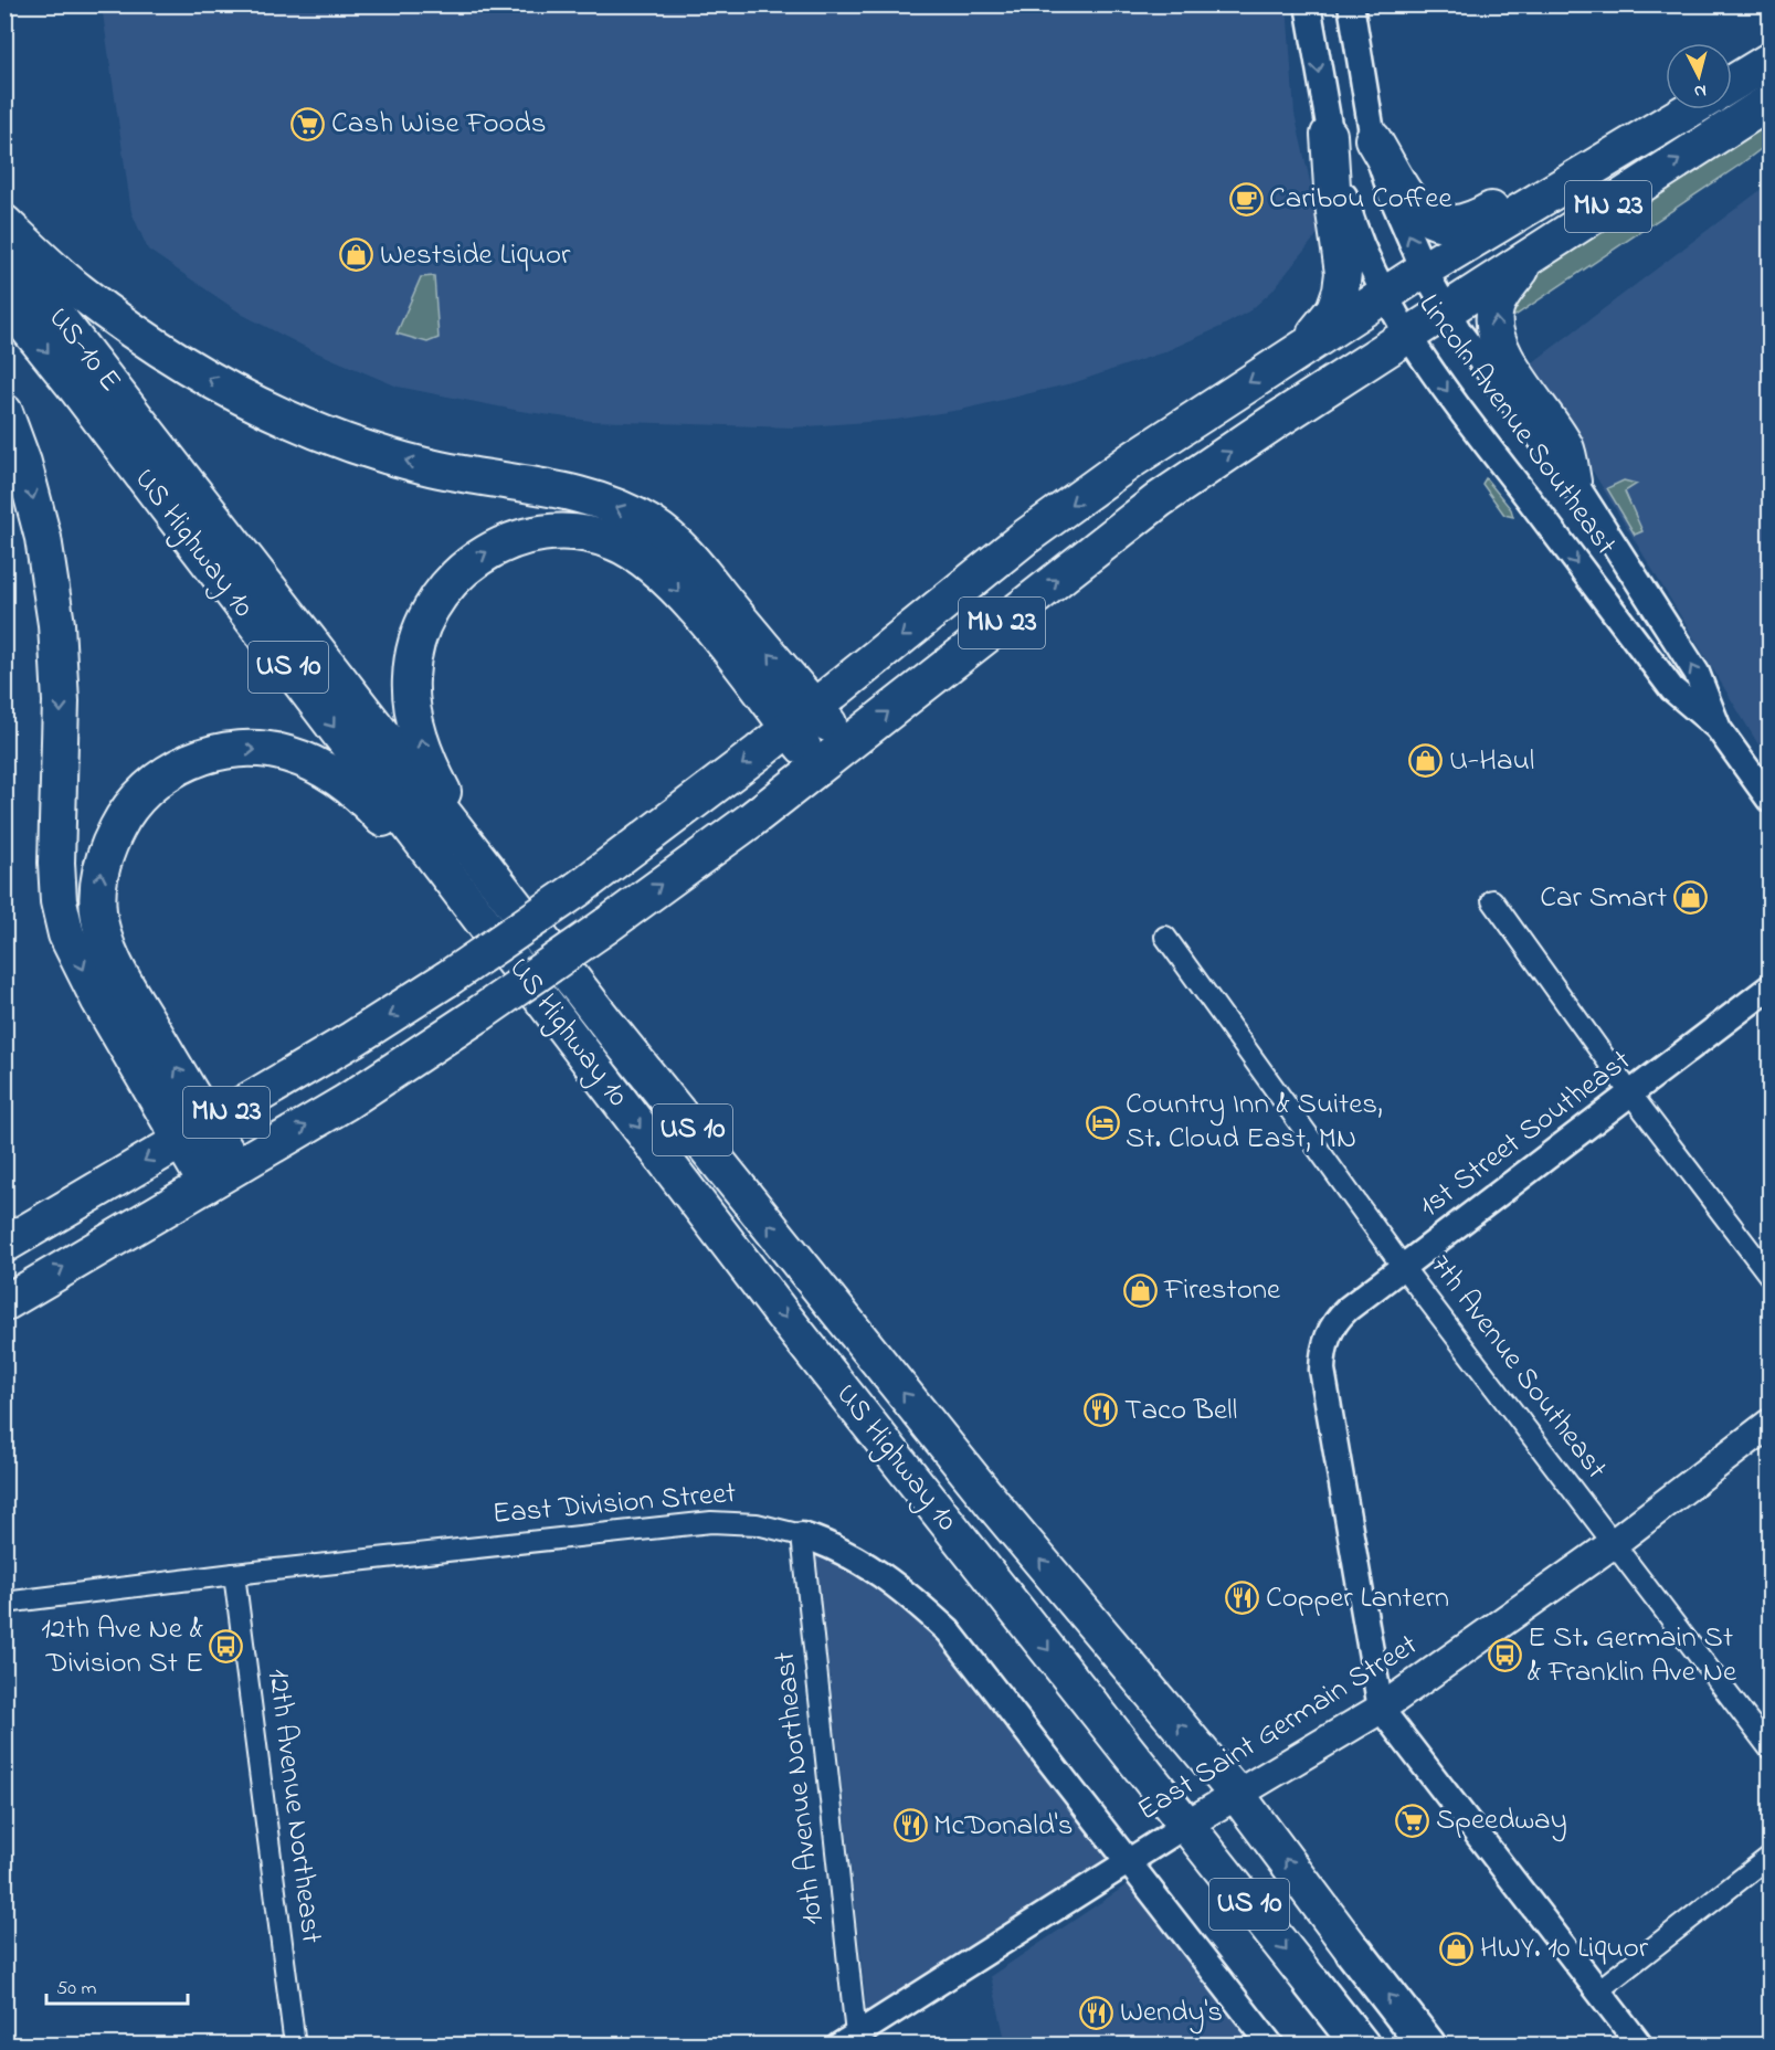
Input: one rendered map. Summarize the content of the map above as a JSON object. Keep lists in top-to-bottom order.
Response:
{
  "streets": {
    "highway": [
      "MN 23",
      "US-10 E",
      "US Highway 10",
      "US 10"
    ],
    "main road": ["East Saint Germain Street"],
    "street": [
      "Lincoln Avenue Southeast",
      "1st Street Southeast",
      "7th Avenue Southeast",
      "East Division Street",
      "10th Avenue Northeast",
      "12th Avenue Northeast"
    ]
  },
  "crossings": [
    ["MN 23", "Lincoln Avenue Southeast"],
    ["US-10 E", "US Highway 10"],
    ["US Highway 10", "US 10"],
    ["US Highway 10", "East Saint Germain Street"],
    ["US 10", "East Saint Germain Street"],
    ["1st Street Southeast", "7th Avenue Southeast"],
    ["1st Street Southeast", "East Saint Germain Street"],
    ["7th Avenue Southeast", "East Saint Germain Street"],
    ["East Division Street", "East Saint Germain Street"],
    ["East Division Street", "10th Avenue Northeast"],
    ["East Division Street", "12th Avenue Northeast"],
    ["East Saint Germain Street", "10th Avenue Northeast"]
  ],
  "places": {
    "supermarket": ["Cash Wise Foods", "Speedway"],
    "cafe": ["Caribou Coffee"],
    "shop": [
      "Westside Liquor",
      "U-Haul",
      "Car Smart",
      "Firestone",
      "HWY. 10 Liquor"
    ],
    "hotel": ["Country Inn & Suites, St. Cloud East, MN"],
    "restaurant": [
      "Taco Bell",
      "Copper Lantern",
      "McDonald's",
      "Wendy's"
    ],
    "bus stop": ["12th Ave Ne & Division St E", "E St. Germain St & Franklin Ave Ne"]
  },
  "scale_bar": "50 m",
  "north": "bottom"
}
